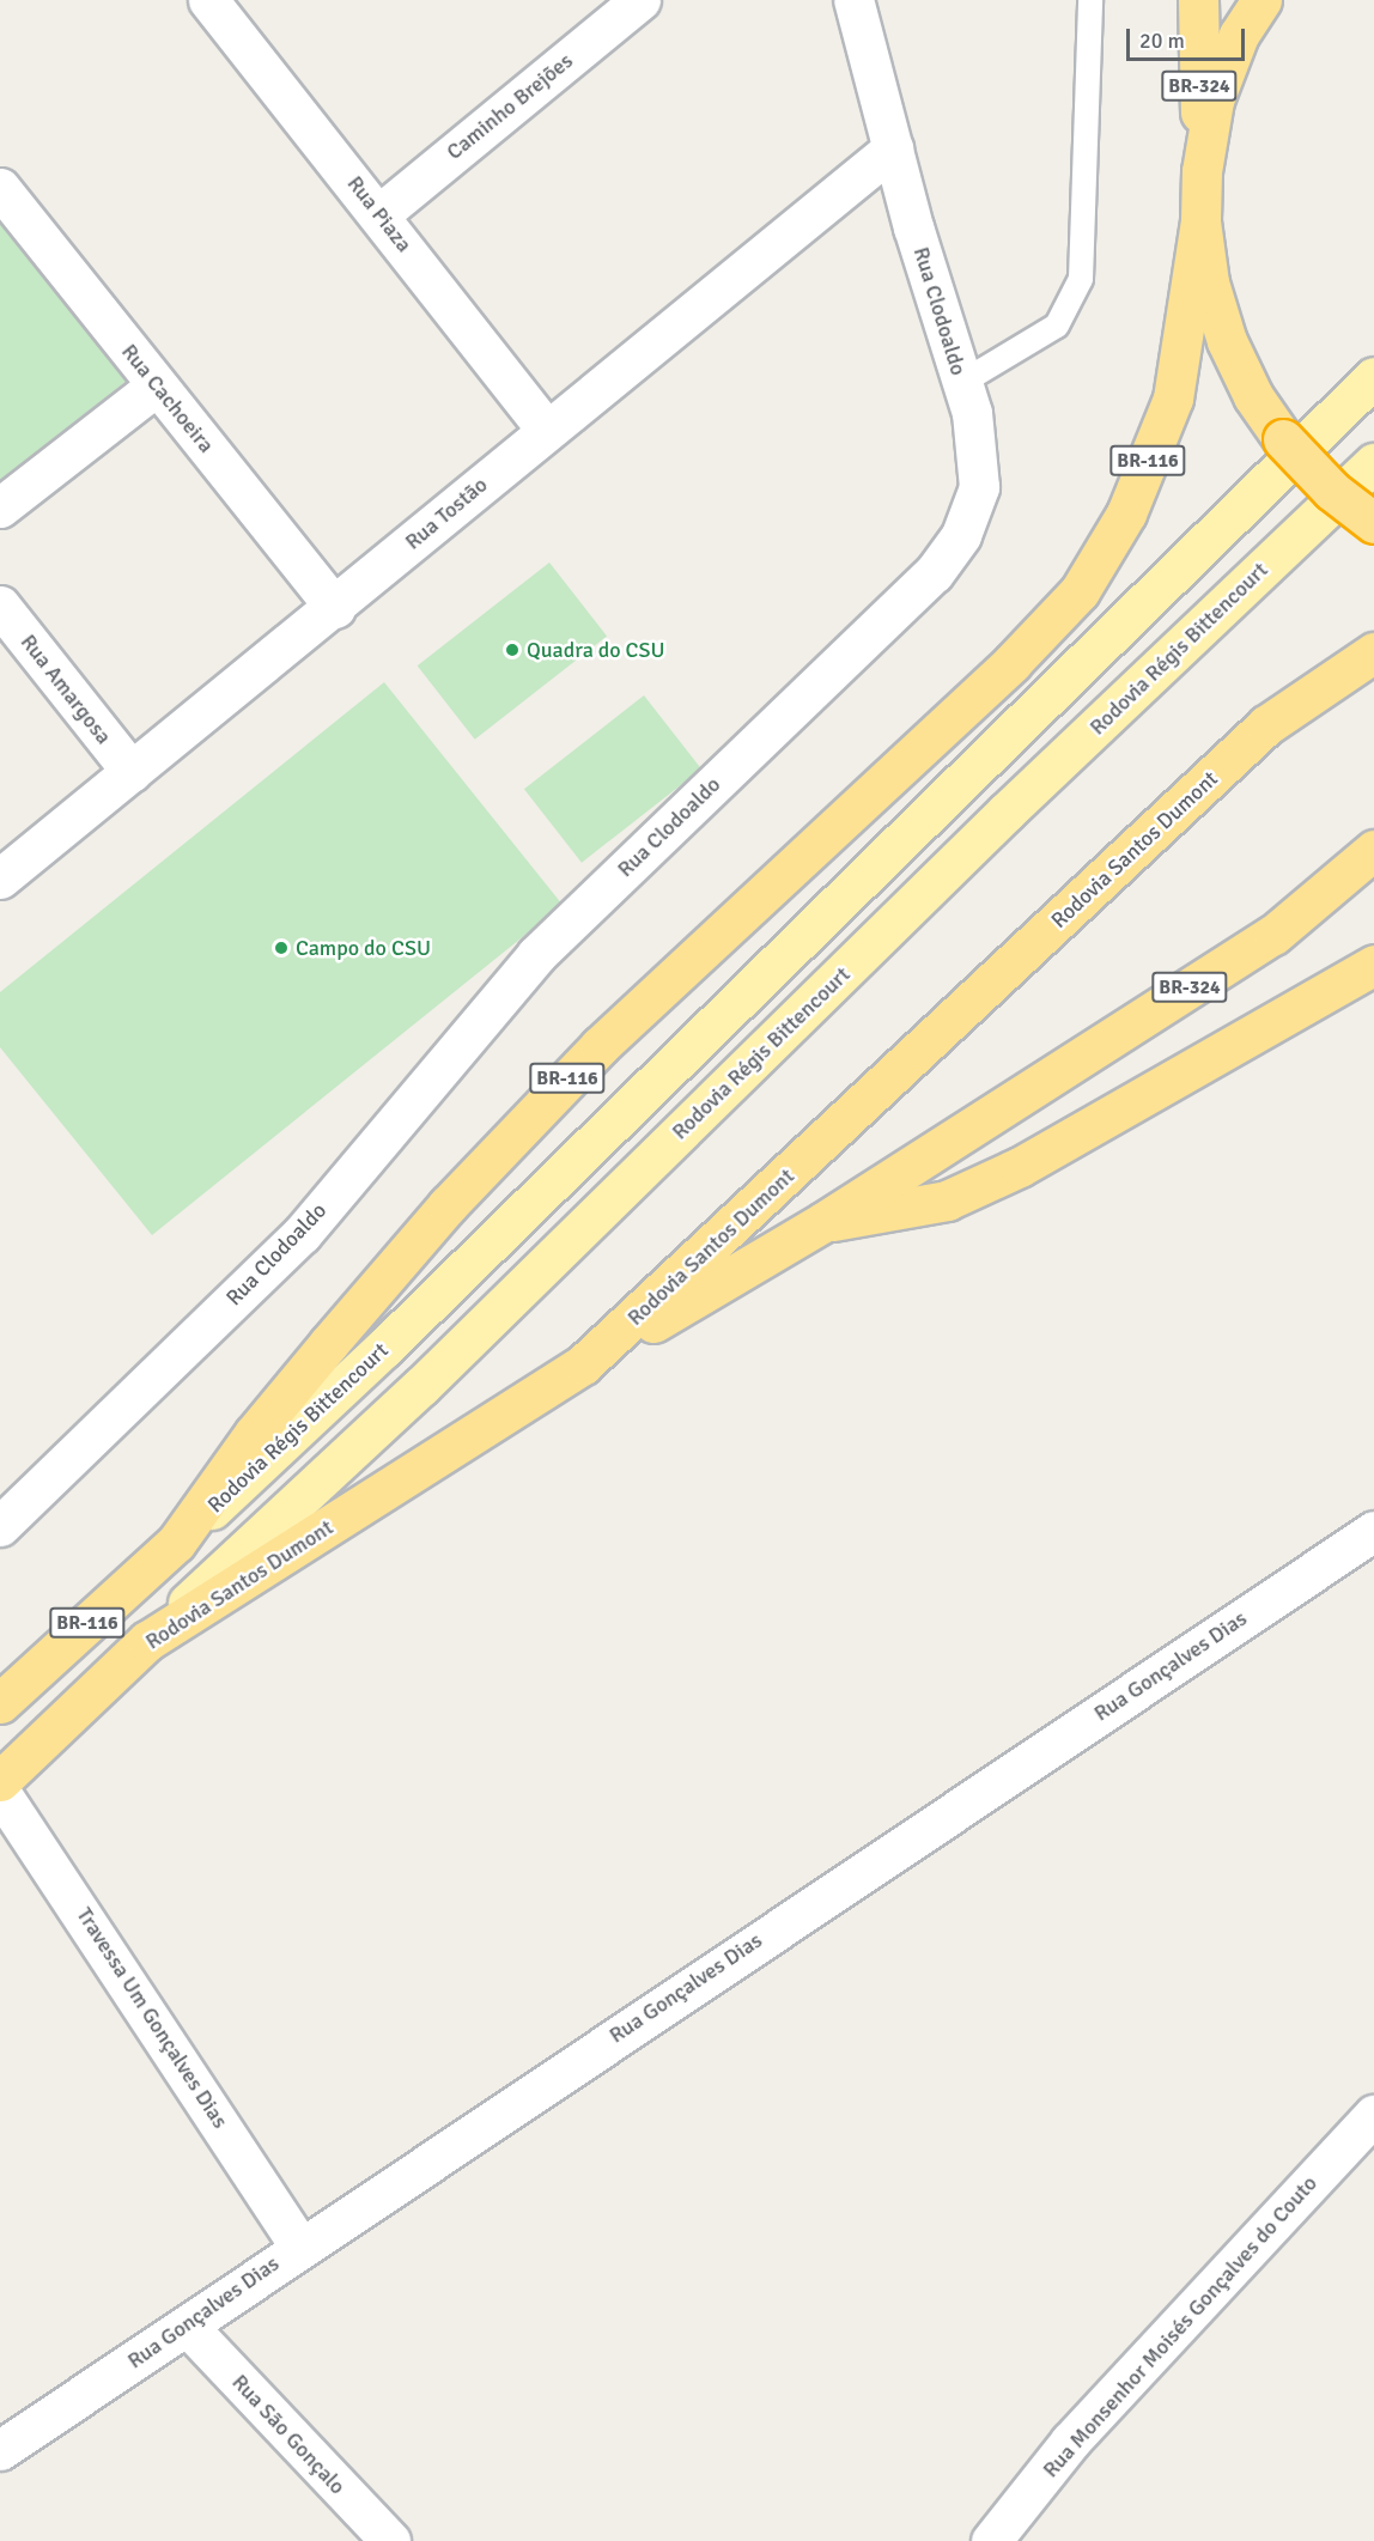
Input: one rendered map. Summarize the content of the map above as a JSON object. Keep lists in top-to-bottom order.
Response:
{
  "streets": {
    "highway": ["BR-324", "BR-116", "Rodovia Santos Dumont"],
    "main road": ["Rodovia Régis Bittencourt"],
    "street": [
      "Caminho Brejões",
      "Rua Piaza",
      "Rua Clodoaldo",
      "Rua Cachoeira",
      "Rua Tostão",
      "Rua Amargosa",
      "Rua Gonçalves Dias",
      "Travessa Um Gonçalves Dias",
      "Rua Monsenhor Moisés Gonçalves do Couto",
      "Rua São Gonçalo"
    ]
  },
  "crossings": [
    ["BR-324", "BR-116"],
    ["Caminho Brejões", "Rua Piaza"],
    ["Rua Piaza", "Rua Tostão"],
    ["Rua Clodoaldo", "Rua Tostão"],
    ["Rua Cachoeira", "Rua Tostão"],
    ["BR-116", "Rodovia Régis Bittencourt"],
    ["BR-116", "Rodovia Santos Dumont"],
    ["Rua Tostão", "Rua Amargosa"],
    ["Rodovia Régis Bittencourt", "Rodovia Santos Dumont"],
    ["Rua Gonçalves Dias", "Travessa Um Gonçalves Dias"],
    ["Rua Gonçalves Dias", "Rua São Gonçalo"]
  ],
  "places": ["Quadra do CSU", "Campo do CSU"],
  "scale_bar": "20 m"
}
